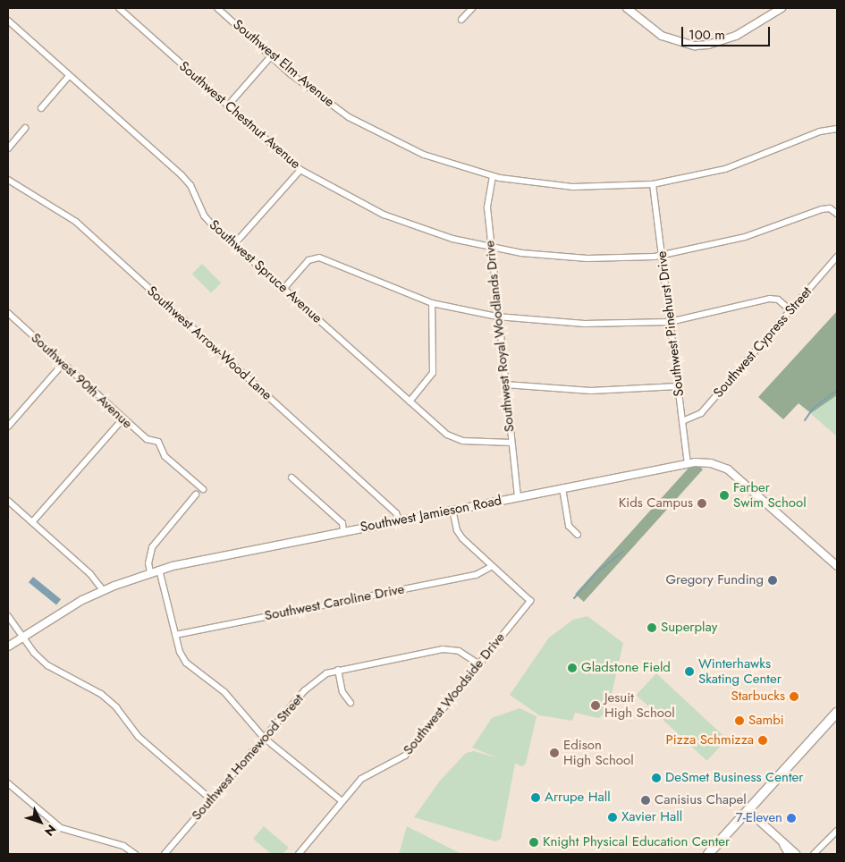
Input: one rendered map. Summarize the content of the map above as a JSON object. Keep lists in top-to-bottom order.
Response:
{
  "streets": {
    "street": [
      "Southwest Elm Avenue",
      "Southwest Chestnut Avenue",
      "Southwest Spruce Avenue",
      "Southwest Pinehurst Drive",
      "Southwest Royal Woodlands Drive",
      "Southwest Cypress Street",
      "Southwest Arrow-Wood Lane",
      "Southwest 90th Avenue",
      "Southwest Jamieson Road",
      "Southwest Caroline Drive",
      "Southwest Woodside Drive",
      "Southwest Homewood Street"
    ]
  },
  "crossings": [
    ["Southwest Elm Avenue", "Southwest Pinehurst Drive"],
    ["Southwest Elm Avenue", "Southwest Royal Woodlands Drive"],
    ["Southwest Chestnut Avenue", "Southwest Pinehurst Drive"],
    ["Southwest Chestnut Avenue", "Southwest Royal Woodlands Drive"],
    ["Southwest Spruce Avenue", "Southwest Royal Woodlands Drive"],
    ["Southwest Pinehurst Drive", "Southwest Cypress Street"],
    ["Southwest Pinehurst Drive", "Southwest Jamieson Road"],
    ["Southwest Royal Woodlands Drive", "Southwest Jamieson Road"],
    ["Southwest Arrow-Wood Lane", "Southwest Jamieson Road"],
    ["Southwest Caroline Drive", "Southwest Woodside Drive"],
    ["Southwest Woodside Drive", "Southwest Homewood Street"]
  ],
  "places": [
    "Farber Swim School",
    "Kids Campus",
    "Gregory Funding",
    "Superplay",
    "Gladstone Field",
    "Winterhawks Skating Center",
    "Starbucks",
    "Jesuit High School",
    "Sambi",
    "Pizza Schmizza",
    "Edison High School",
    "DeSmet Business Center",
    "Arrupe Hall",
    "Canisius Chapel",
    "Xavier Hall",
    "7-Eleven",
    "Knight Physical Education Center"
  ],
  "scale_bar": "100 m",
  "north": "bottom right"
}
